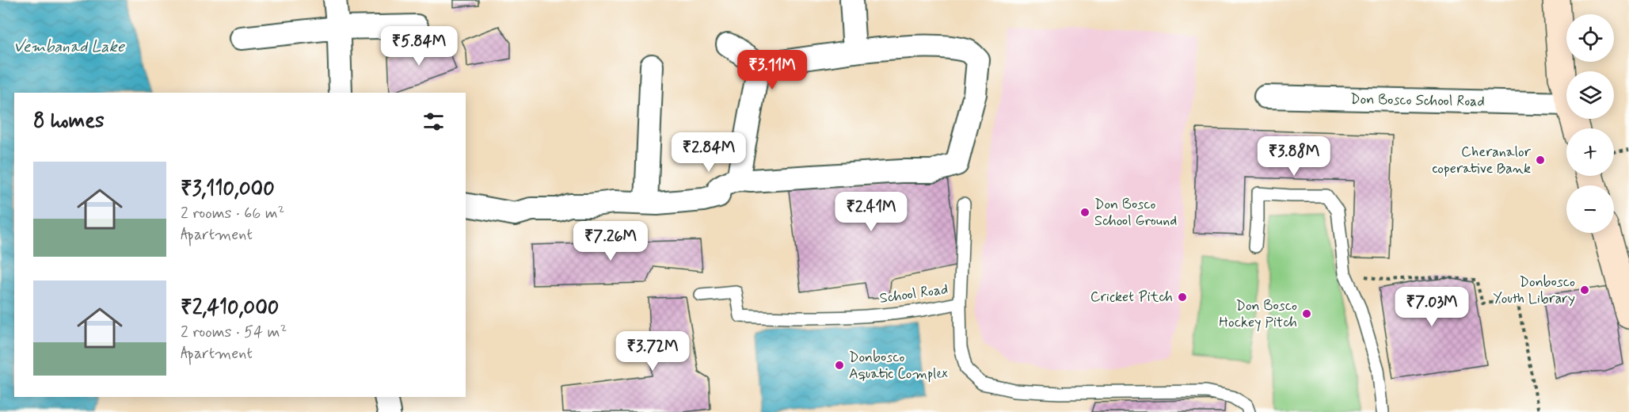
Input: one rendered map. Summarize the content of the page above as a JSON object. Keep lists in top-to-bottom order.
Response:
{
  "streets": {
    "street": ["Don Bosco School Road"],
    "lane": ["School Road"]
  },
  "water": ["Vembanad Lake"],
  "places": [
    "Cheranalor coperative Bank",
    "Don Bosco School Ground",
    "Donbosco Youth Library",
    "Cricket Pitch",
    "Don Bosco Hockey Pitch",
    "Donbosco Aquatic Complex"
  ],
  "page": {
    "map_buttons": ["+", "−"],
    "price": [
      "₹5.84M",
      "₹3.11M",
      "₹2.84M",
      "₹3.88M",
      "₹2.41M",
      "₹7.26M",
      "₹7.03M",
      "₹3.72M"
    ],
    "heading": "8 homes",
    "list": [
      {
        "name": "₹3,110,000",
        "note": "2 rooms · 66 m² · Apartment"
      },
      {
        "name": "₹2,410,000",
        "note": "2 rooms · 54 m² · Apartment"
      }
    ]
  }
}
